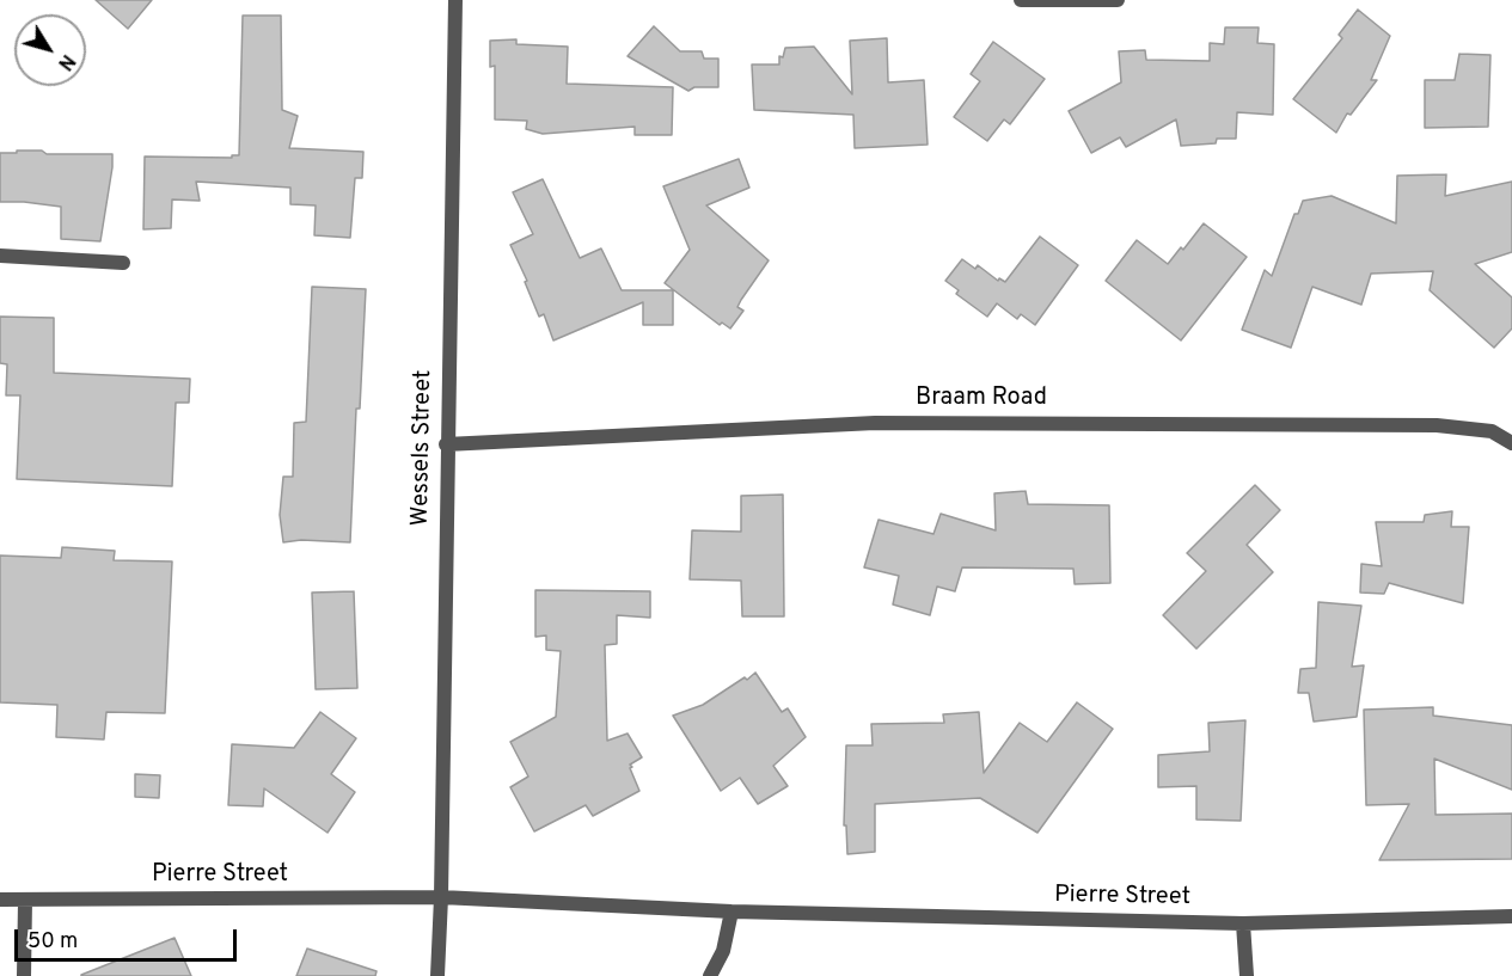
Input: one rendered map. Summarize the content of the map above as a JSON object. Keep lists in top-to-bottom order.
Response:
{
  "streets": {
    "street": ["Braam Road", "Wessels Street", "Pierre Street"]
  },
  "crossings": [
    ["Braam Road", "Wessels Street"],
    ["Wessels Street", "Pierre Street"]
  ],
  "scale_bar": "50 m",
  "north": "bottom right"
}
